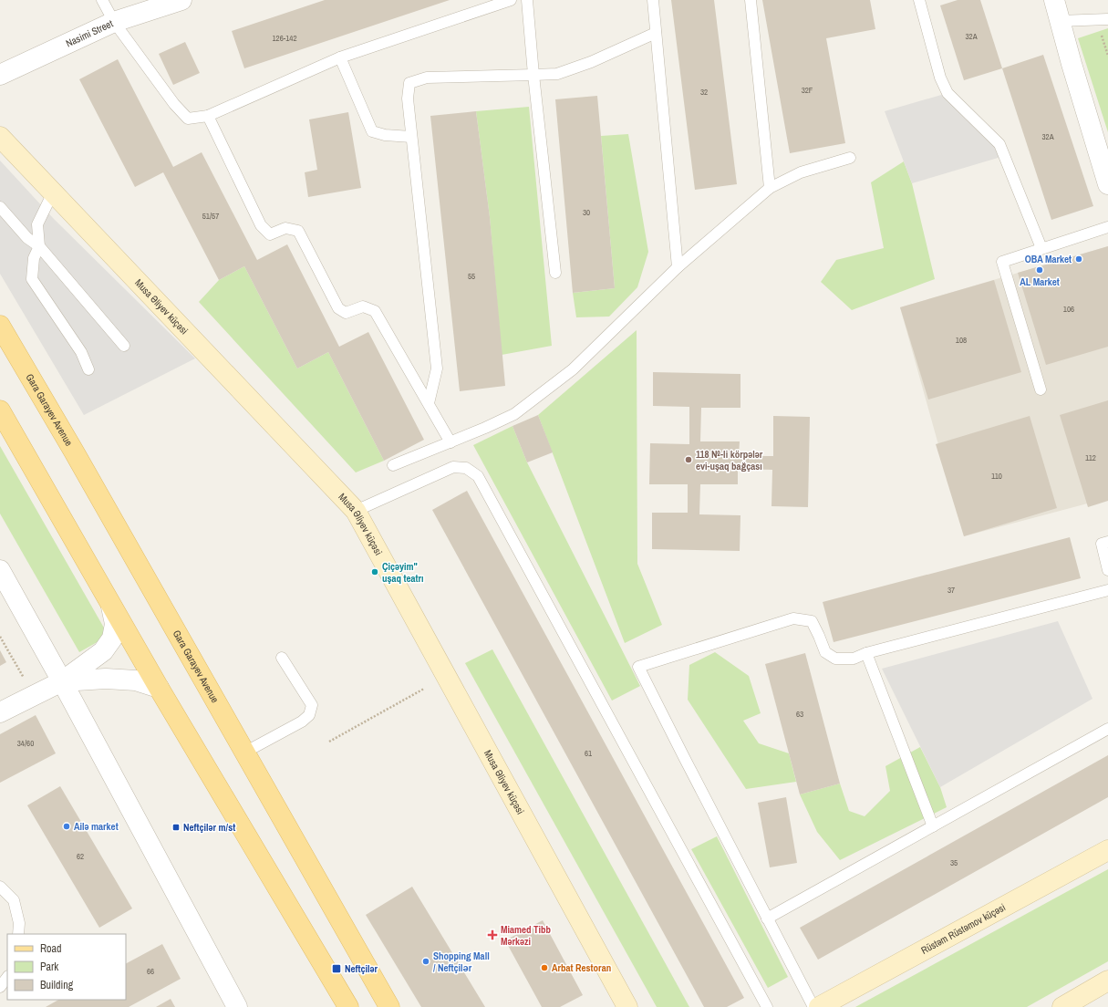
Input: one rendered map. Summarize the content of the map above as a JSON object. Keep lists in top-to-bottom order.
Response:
{
  "streets": {
    "main road": ["Gara Garayev Avenue"],
    "street": ["Nasimi Street", "Musa Əliyev küçəsi", "Rüstəm Rüstəmov küçəsi"]
  },
  "places": {
    "other": [
      "OBA Market",
      "AL Market",
      "118 №-li körpələr evi-uşaq bağçası",
      "Çiçəyim\" uşaq teatrı",
      "Ailə market",
      "Shopping Mall / Neftçilәr",
      "Arbat Restoran"
    ],
    "transit": ["Neftçilər m/st", "Neftçilər"],
    "health": ["Miamed Tibb Mərkəzi"]
  },
  "house_numbers": [
    "32A",
    "126-142",
    "32F",
    "32",
    "32A",
    "30",
    "51/57",
    "55",
    "106",
    "108",
    "112",
    "110",
    "37",
    "63",
    "34/60",
    "61",
    "62",
    "35",
    "66"
  ],
  "legend": ["Road", "Park", "Building"]
}
